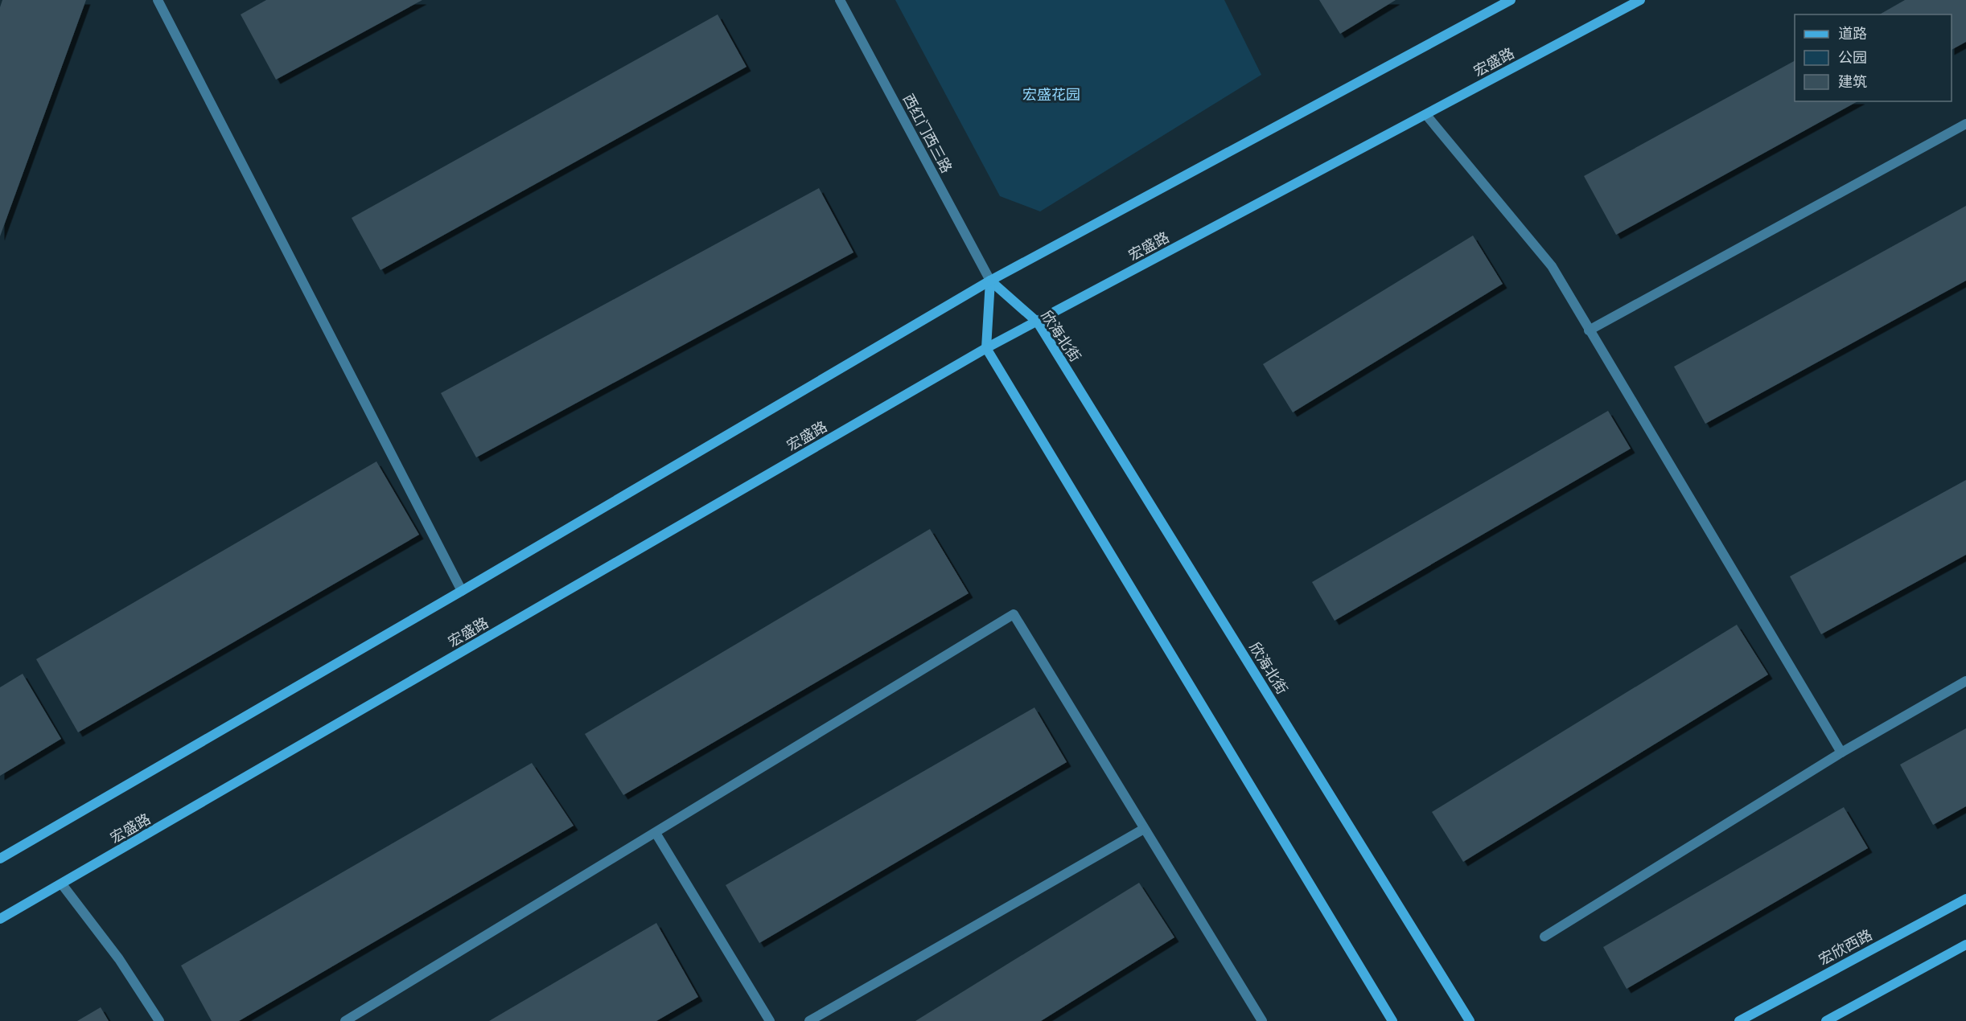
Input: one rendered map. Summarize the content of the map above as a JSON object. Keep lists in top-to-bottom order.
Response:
{
  "streets": {
    "street": [
      "宏盛路",
      "西红门西三路",
      "欣海北街",
      "宏欣西路"
    ]
  },
  "crossings": [
    ["宏盛路", "欣海北街"],
    ["西红门西三路", "欣海北街"]
  ],
  "parks": ["宏盛花园"],
  "legend": ["道路", "公园", "建筑"]
}
